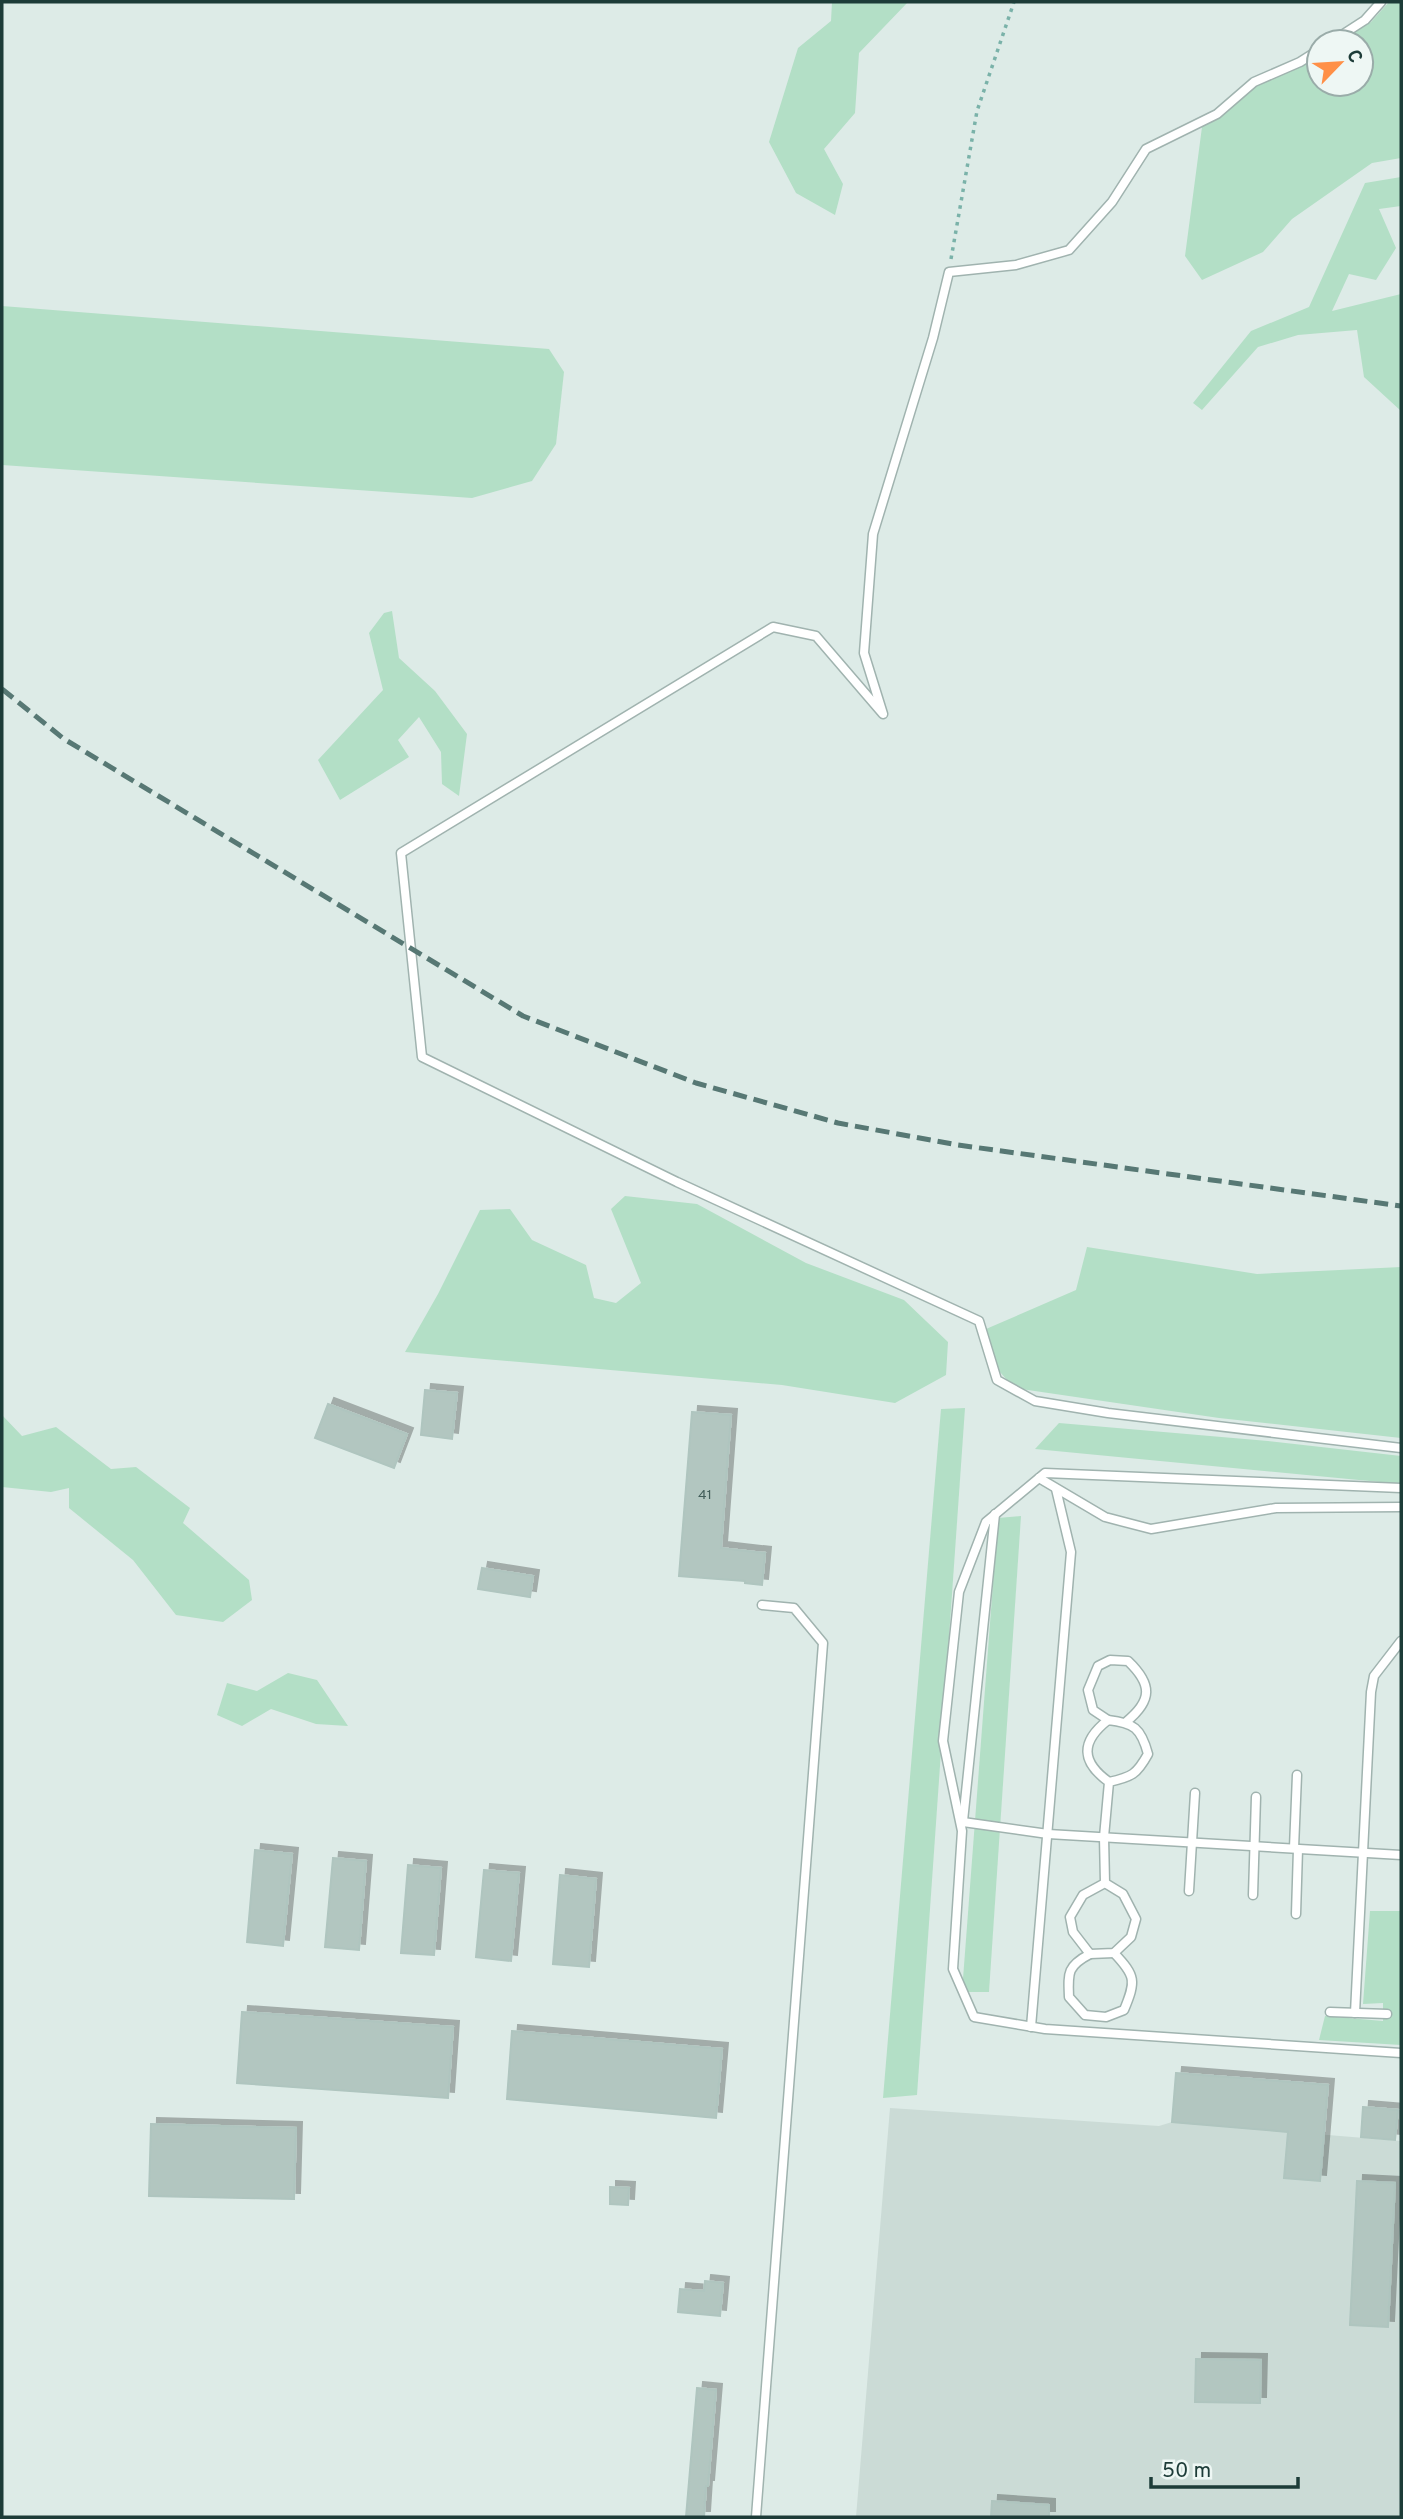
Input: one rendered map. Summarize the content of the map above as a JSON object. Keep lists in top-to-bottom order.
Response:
{
  "house_numbers": ["41"],
  "scale_bar": "50 m",
  "north": "top right"
}
